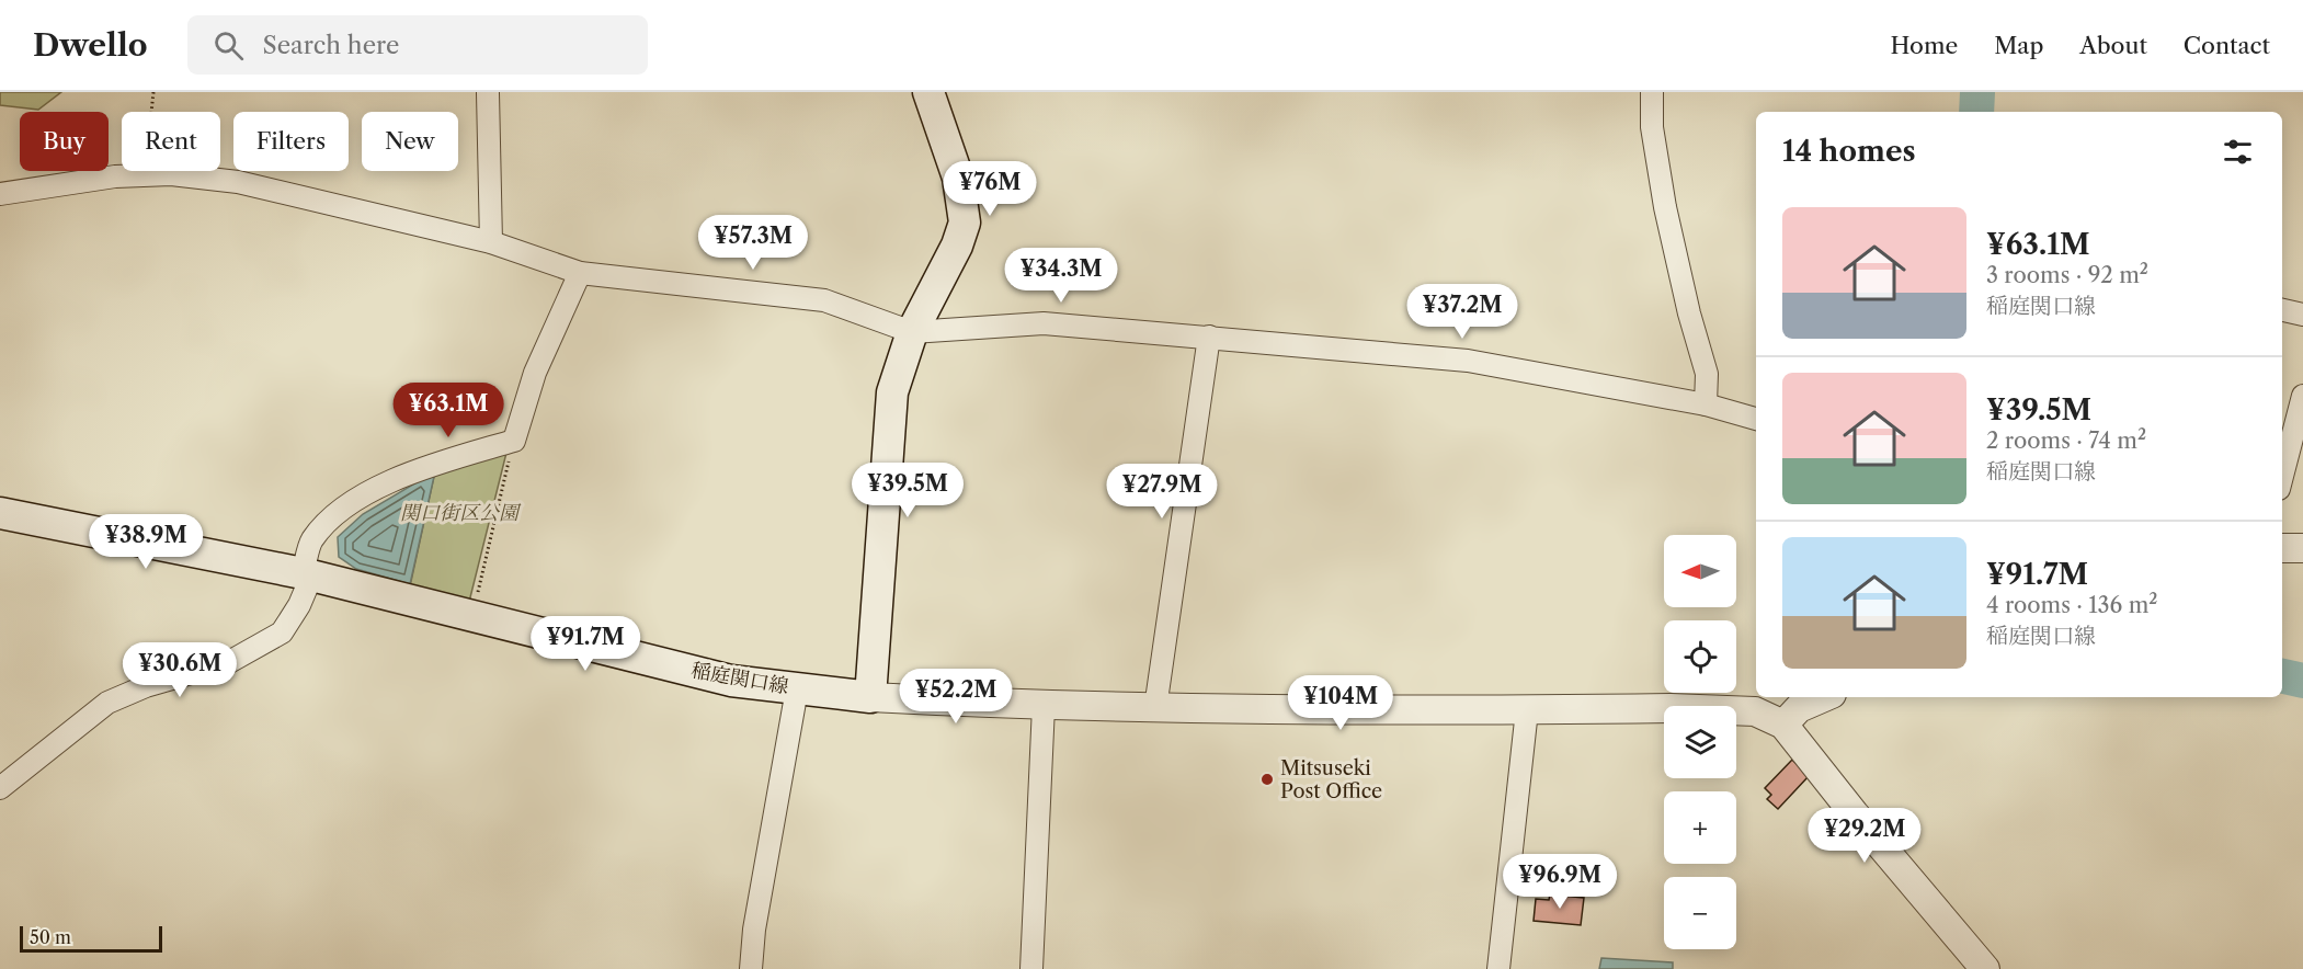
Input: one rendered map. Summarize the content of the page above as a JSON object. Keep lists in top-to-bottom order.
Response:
{
  "streets": {
    "main road": ["稲庭関口線"]
  },
  "parks": ["関口街区公園"],
  "places": ["Mitsuseki Post Office"],
  "scale_bar": "50 m",
  "north": "left",
  "page": {
    "header": "Dwello",
    "search": "Search here",
    "nav": [
      "Home",
      "Map",
      "About",
      "Contact"
    ],
    "chip": [
      "Buy",
      "Rent",
      "Filters",
      "New"
    ],
    "heading": "14 homes",
    "price": [
      "¥76M",
      "¥57.3M",
      "¥34.3M",
      "¥37.2M",
      "¥63.1M",
      "¥39.5M",
      "¥27.9M",
      "¥38.9M",
      "¥91.7M",
      "¥30.6M",
      "¥52.2M",
      "¥104M",
      "¥29.2M",
      "¥96.9M"
    ],
    "list": [
      {
        "name": "¥63.1M",
        "note": "3 rooms · 92 m² · 稲庭関口線"
      },
      {
        "name": "¥39.5M",
        "note": "2 rooms · 74 m² · 稲庭関口線"
      },
      {
        "name": "¥91.7M",
        "note": "4 rooms · 136 m² · 稲庭関口線"
      }
    ],
    "map_buttons": ["+", "−"],
    "scale": "50 m"
  }
}
